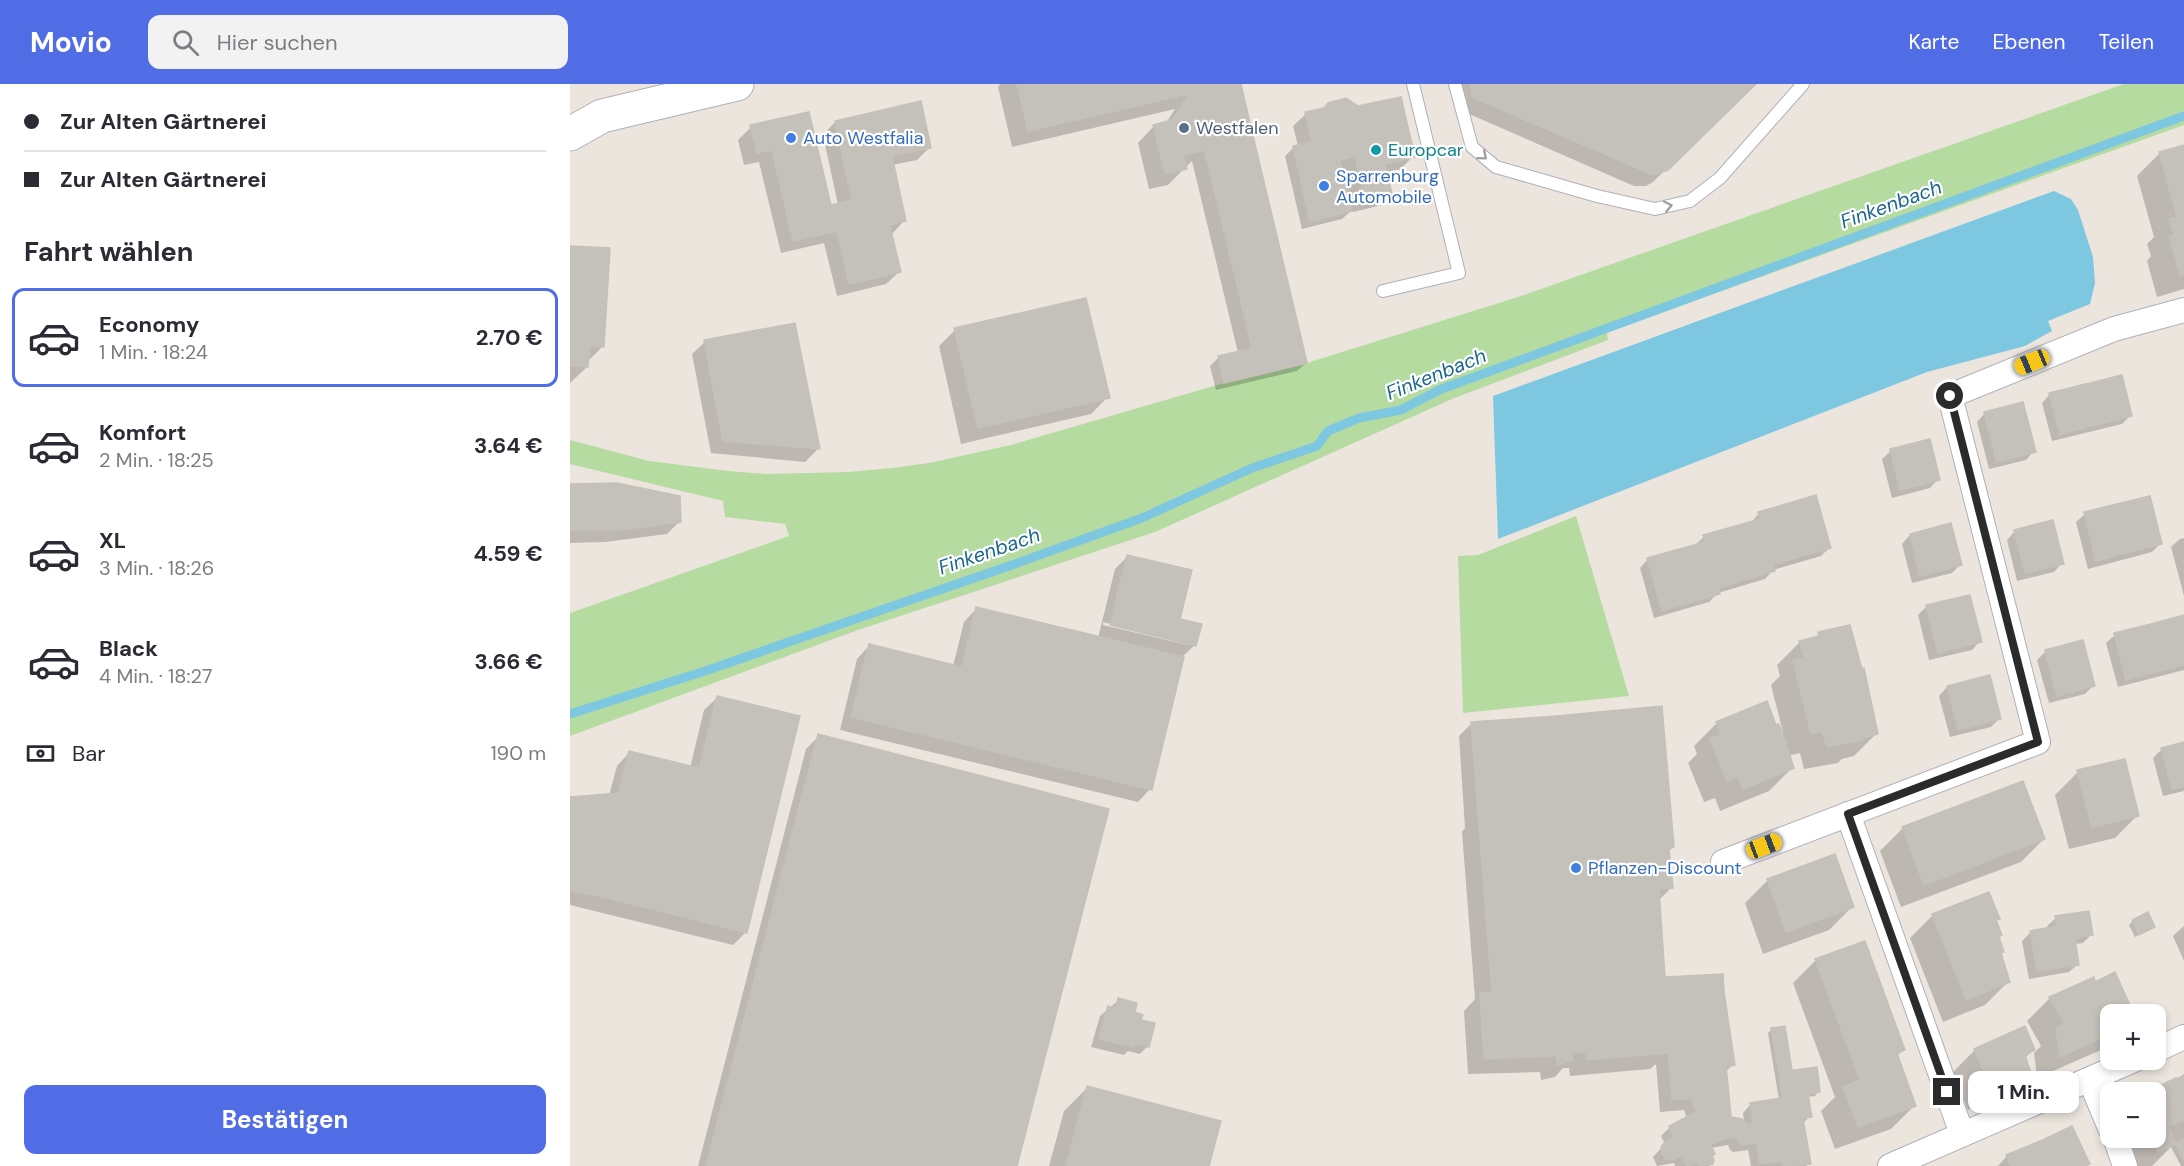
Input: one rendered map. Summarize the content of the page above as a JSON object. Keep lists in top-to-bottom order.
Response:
{
  "water": ["Finkenbach"],
  "places": [
    "Westfalen",
    "Auto Westfalia",
    "Europcar",
    "Sparrenburg Automobile",
    "Pflanzen-Discount"
  ],
  "page": {
    "header": "Movio",
    "search": "Hier suchen",
    "nav": ["Karte", "Ebenen", "Teilen"],
    "banner": ["Zur Alten Gärtnerei", "Zur Alten Gärtnerei"],
    "heading": "Fahrt wählen",
    "list": [
      {
        "name": "Economy",
        "note": "1 Min. · 18:24",
        "value": "2.70 €"
      },
      {
        "name": "Komfort",
        "note": "2 Min. · 18:25",
        "value": "3.64 €"
      },
      {
        "name": "XL",
        "note": "3 Min. · 18:26",
        "value": "4.59 €"
      },
      {
        "name": "Black",
        "note": "4 Min. · 18:27",
        "value": "3.66 €"
      }
    ],
    "pay": ["Bar", "190 m"],
    "map_buttons": ["+", "−"],
    "bubble": "1 Min.",
    "buttons": "Bestätigen"
  }
}
